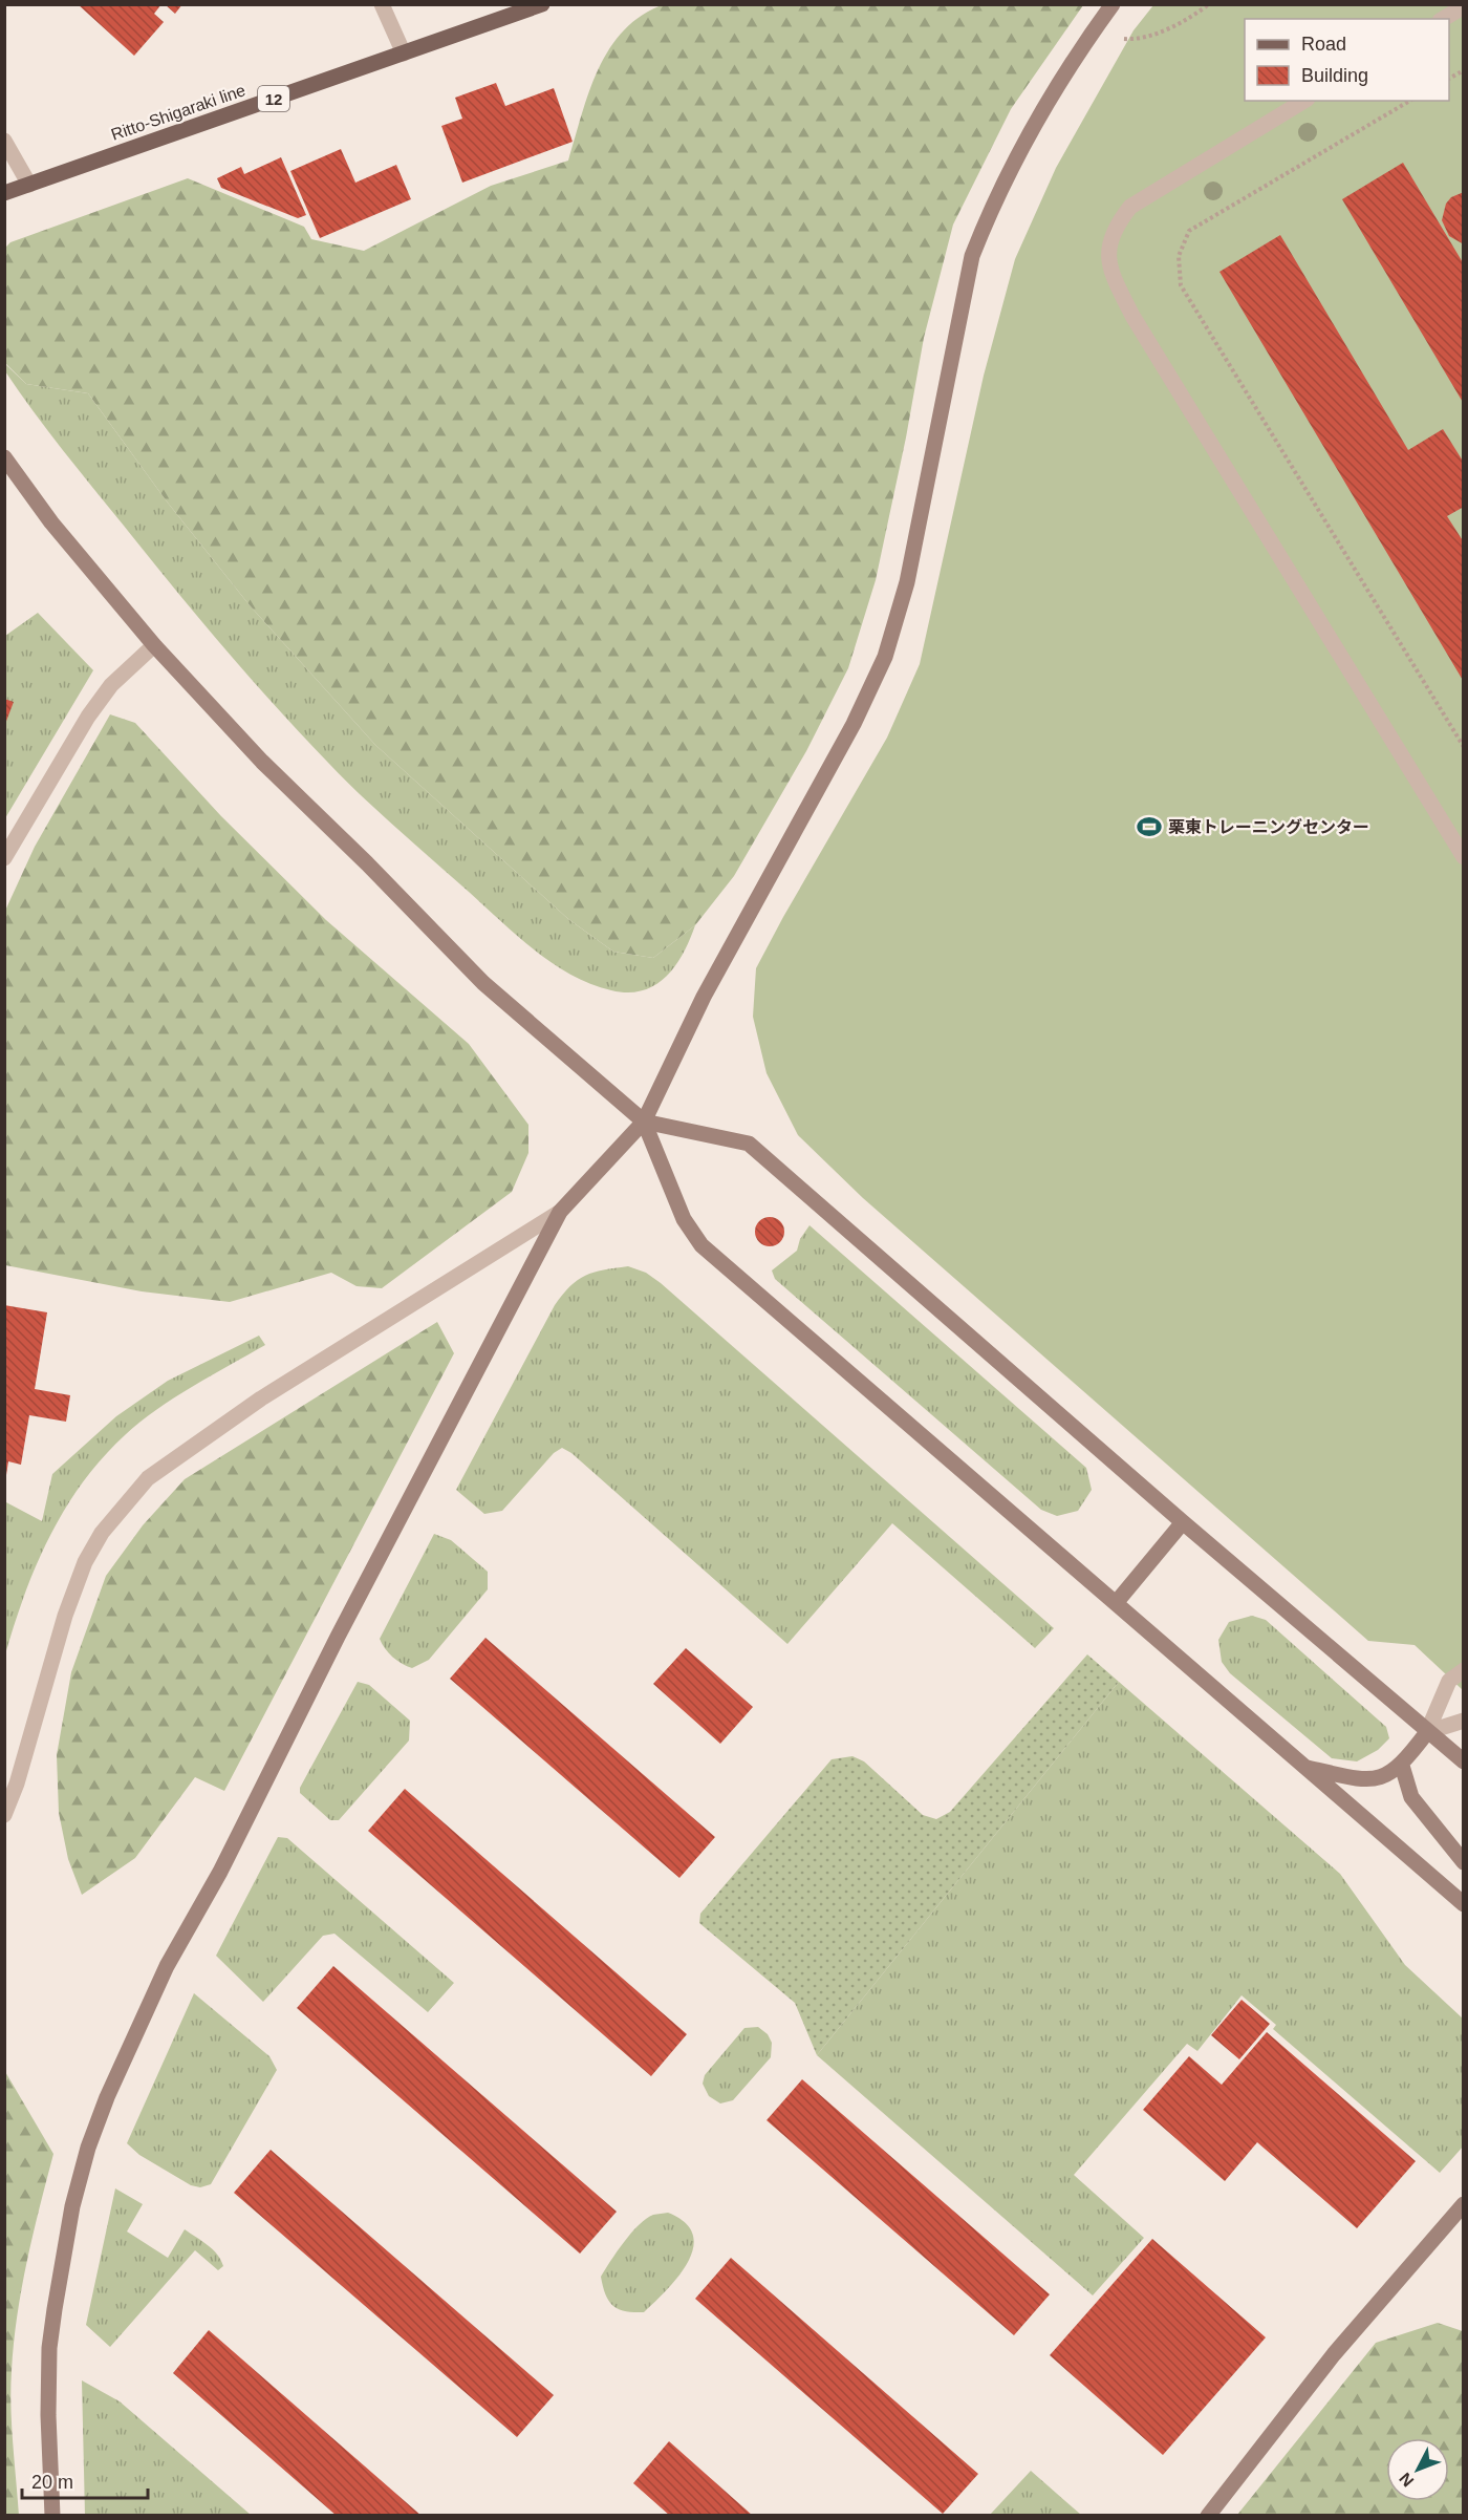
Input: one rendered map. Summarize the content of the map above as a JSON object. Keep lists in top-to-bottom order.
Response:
{
  "streets": {
    "main road": ["12", "Ritto-Shigaraki line"]
  },
  "places": {
    "sports": ["栗東トレーニングセンター"]
  },
  "legend": ["Road", "Building"],
  "scale_bar": "20 m",
  "north": "bottom left"
}
